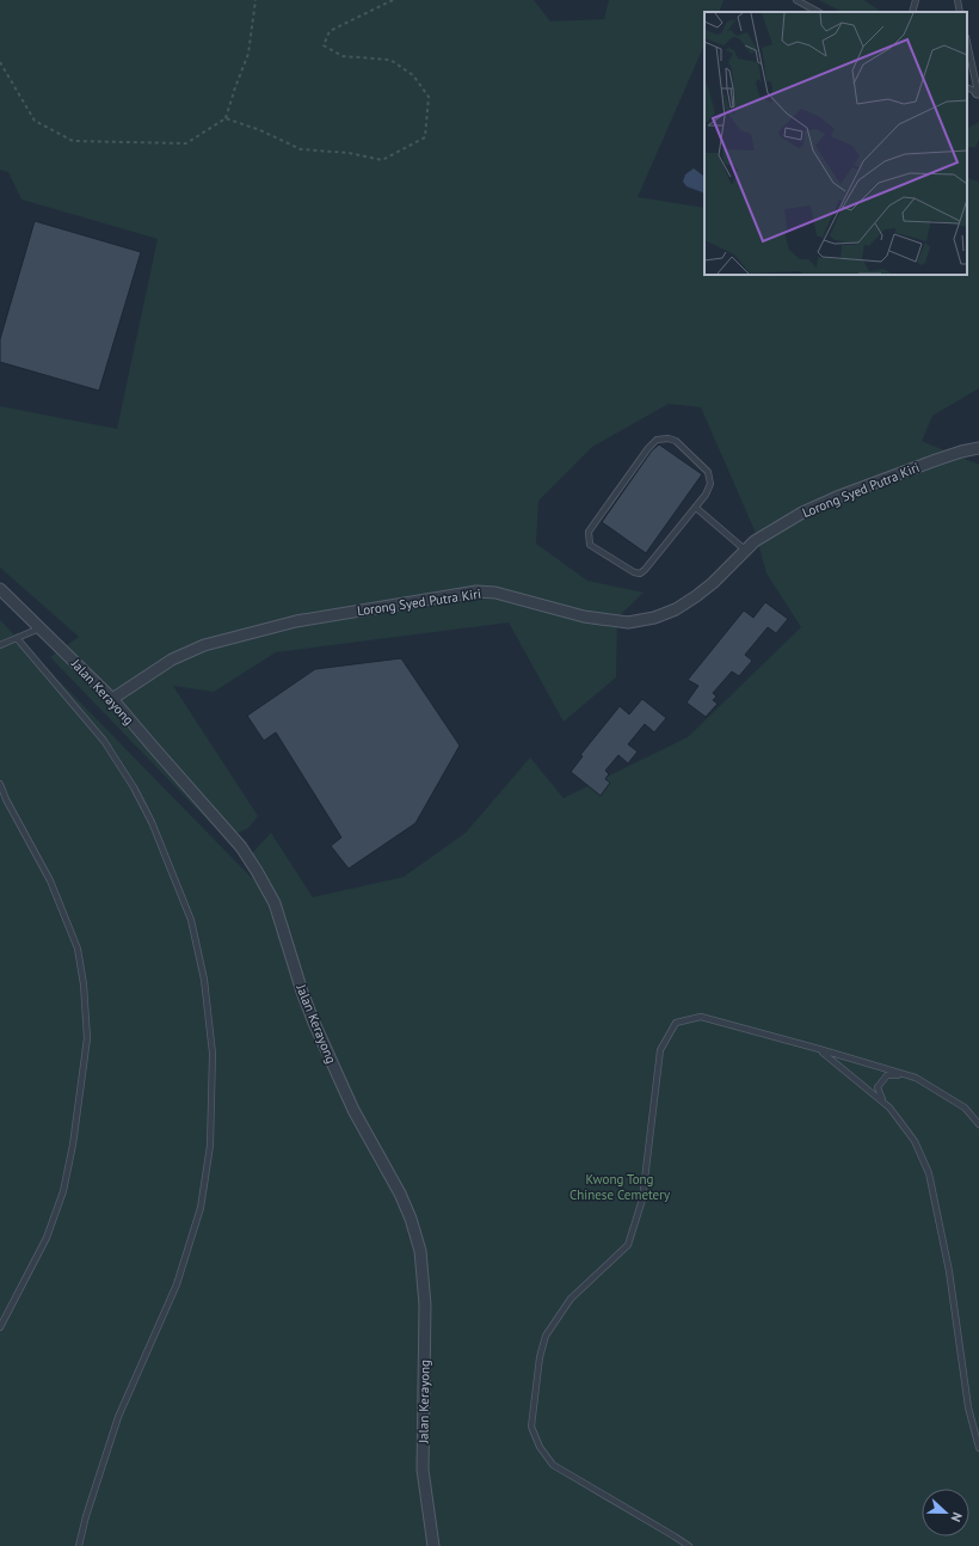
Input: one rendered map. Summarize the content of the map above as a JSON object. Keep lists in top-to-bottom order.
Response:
{
  "streets": {
    "street": ["Lorong Syed Putra Kiri", "Jalan Kerayong"]
  },
  "crossings": [
    ["Lorong Syed Putra Kiri", "Jalan Kerayong"]
  ],
  "parks": ["Kwong Tong Chinese Cemetery"],
  "north": "right"
}
